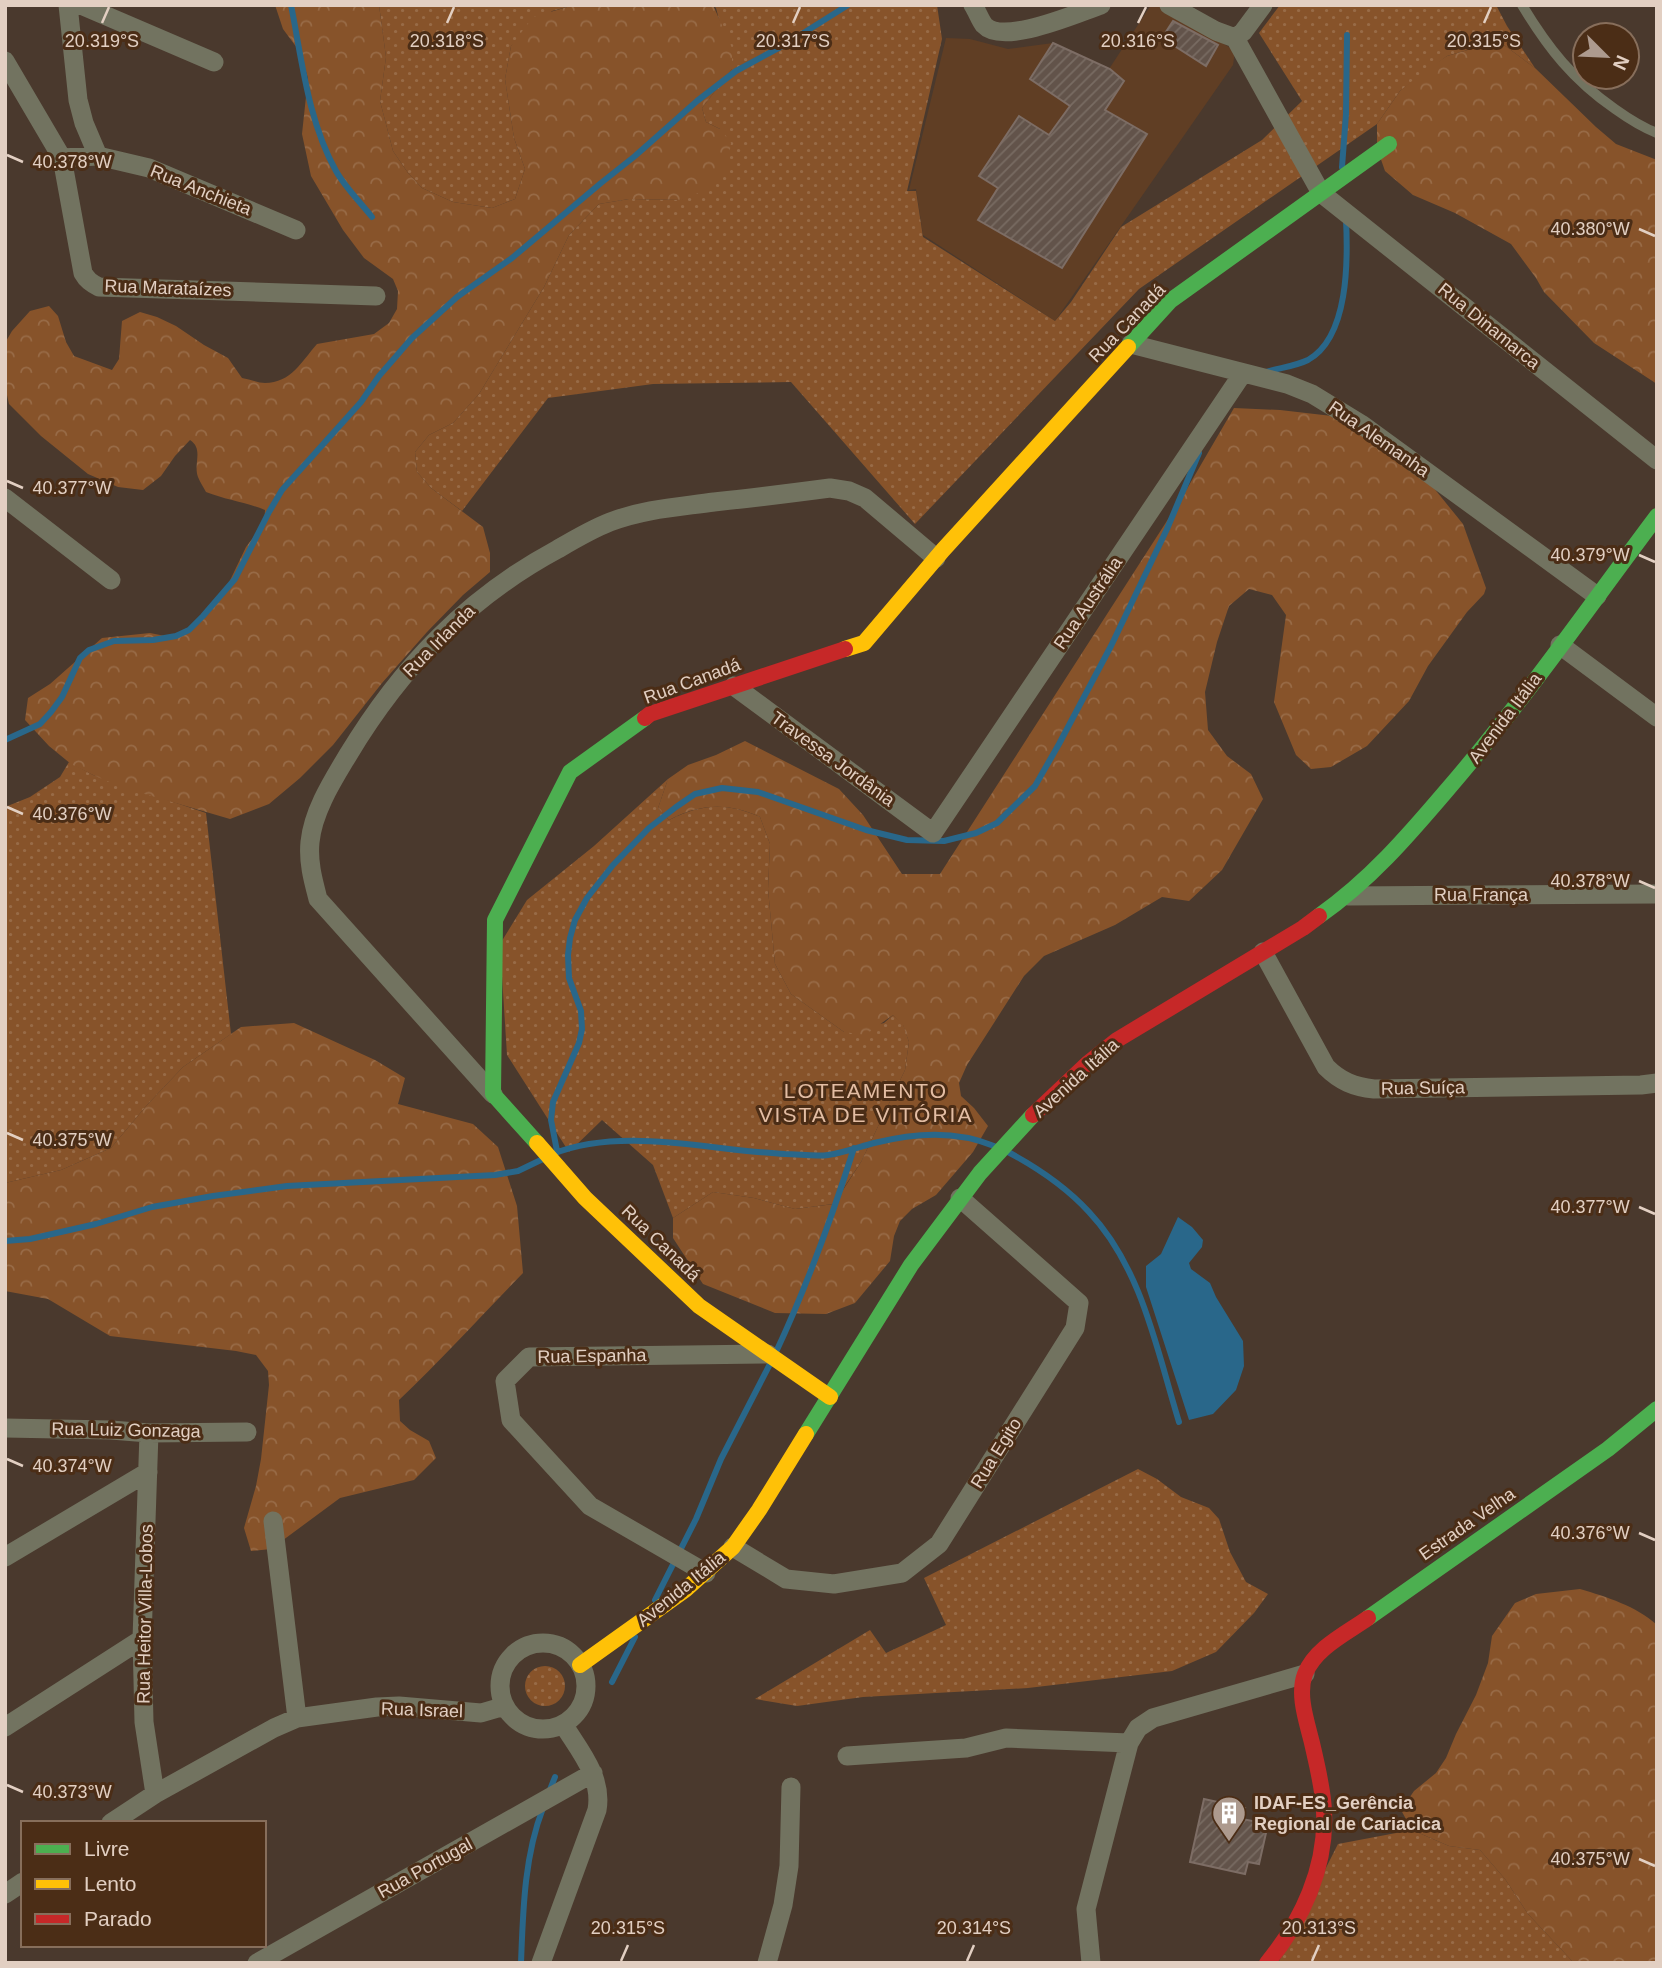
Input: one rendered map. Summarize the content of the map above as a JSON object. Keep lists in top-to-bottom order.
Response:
{
  "streets": {
    "street": [
      "Rua Anchieta",
      "Rua Marataízes",
      "Rua Canadá",
      "Rua Dinamarca",
      "Rua Alemanha",
      "Rua Austrália",
      "Rua Irlanda",
      "Avenida Itália",
      "Travessa Jordânia",
      "Rua França",
      "Rua Suíça",
      "Rua Espanha",
      "Rua Luiz Gonzaga",
      "Rua Egito",
      "Estrada Velha",
      "Rua Heitor Villa-Lobos",
      "Rua Israel",
      "Rua Portugal"
    ]
  },
  "crossings": [
    ["Rua Anchieta", "Rua Marataízes"],
    ["Rua Canadá", "Rua Dinamarca"],
    ["Rua Canadá", "Rua Alemanha"],
    ["Rua Canadá", "Rua Irlanda"],
    ["Rua Canadá", "Avenida Itália"],
    ["Rua Canadá", "Travessa Jordânia"],
    ["Rua Canadá", "Rua Espanha"],
    ["Rua Alemanha", "Rua Austrália"],
    ["Rua Alemanha", "Avenida Itália"],
    ["Rua Austrália", "Travessa Jordânia"],
    ["Avenida Itália", "Rua França"],
    ["Avenida Itália", "Rua Suíça"],
    ["Avenida Itália", "Rua Espanha"],
    ["Avenida Itália", "Rua Egito"],
    ["Avenida Itália", "Rua Israel"],
    ["Rua Luiz Gonzaga", "Rua Heitor Villa-Lobos"],
    ["Rua Heitor Villa-Lobos", "Rua Israel"]
  ],
  "districts": ["LOTEAMENTO VISTA DE VITÓRIA"],
  "places": {
    "building": ["IDAF-ES_Gerência Regional de Cariacica"]
  },
  "legend": ["Livre", "Lento", "Parado"],
  "north": "bottom right",
  "coordinates": [
    "20.319°S",
    "20.318°S",
    "20.317°S",
    "20.316°S",
    "20.315°S",
    "40.378°W",
    "40.380°W",
    "40.377°W",
    "40.379°W",
    "40.376°W",
    "40.375°W",
    "40.374°W",
    "40.373°W",
    "20.314°S",
    "20.313°S"
  ]
}
